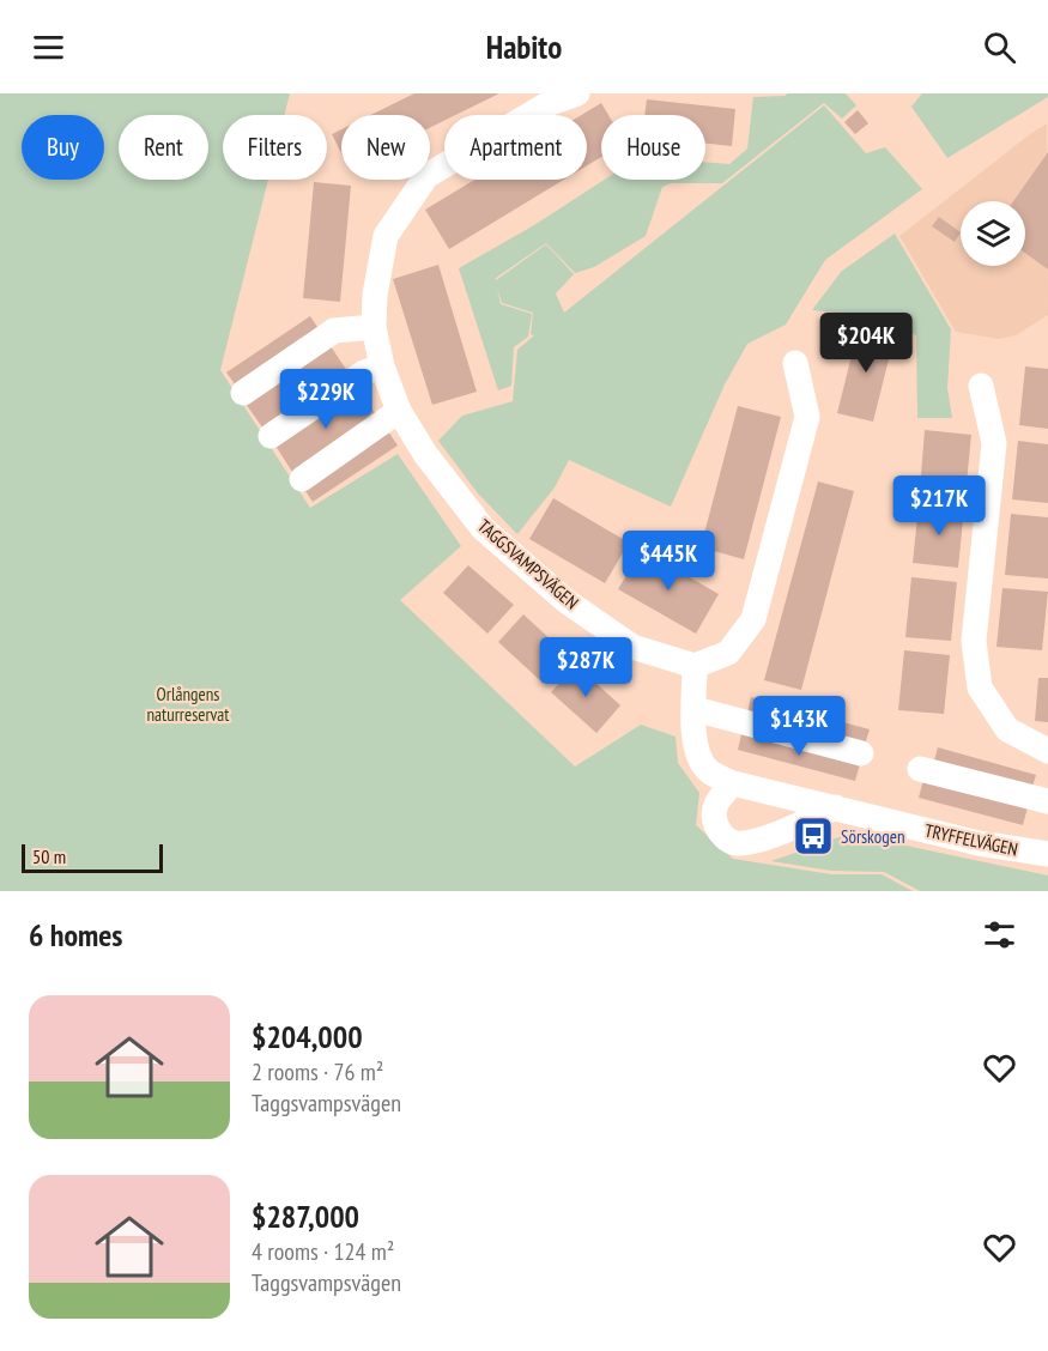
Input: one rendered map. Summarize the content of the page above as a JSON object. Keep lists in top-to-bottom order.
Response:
{
  "streets": {
    "street": ["TAGGSVAMPSVÄGEN", "TRYFFELVÄGEN"]
  },
  "crossings": [
    ["TAGGSVAMPSVÄGEN", "TRYFFELVÄGEN"]
  ],
  "parks": ["Orlångens naturreservat"],
  "places": {
    "bus stop": ["Sörskogen"]
  },
  "scale_bar": "50 m",
  "page": {
    "header": "Habito",
    "chip": [
      "Buy",
      "Rent",
      "Filters",
      "New",
      "Apartment",
      "House"
    ],
    "price": [
      "$204K",
      "$229K",
      "$217K",
      "$445K",
      "$287K",
      "$143K"
    ],
    "scale": "50 m",
    "heading": "6 homes",
    "list": [
      {
        "name": "$204,000",
        "note": "2 rooms · 76 m² · Taggsvampsvägen"
      },
      {
        "name": "$287,000",
        "note": "4 rooms · 124 m² · Taggsvampsvägen"
      }
    ]
  }
}
